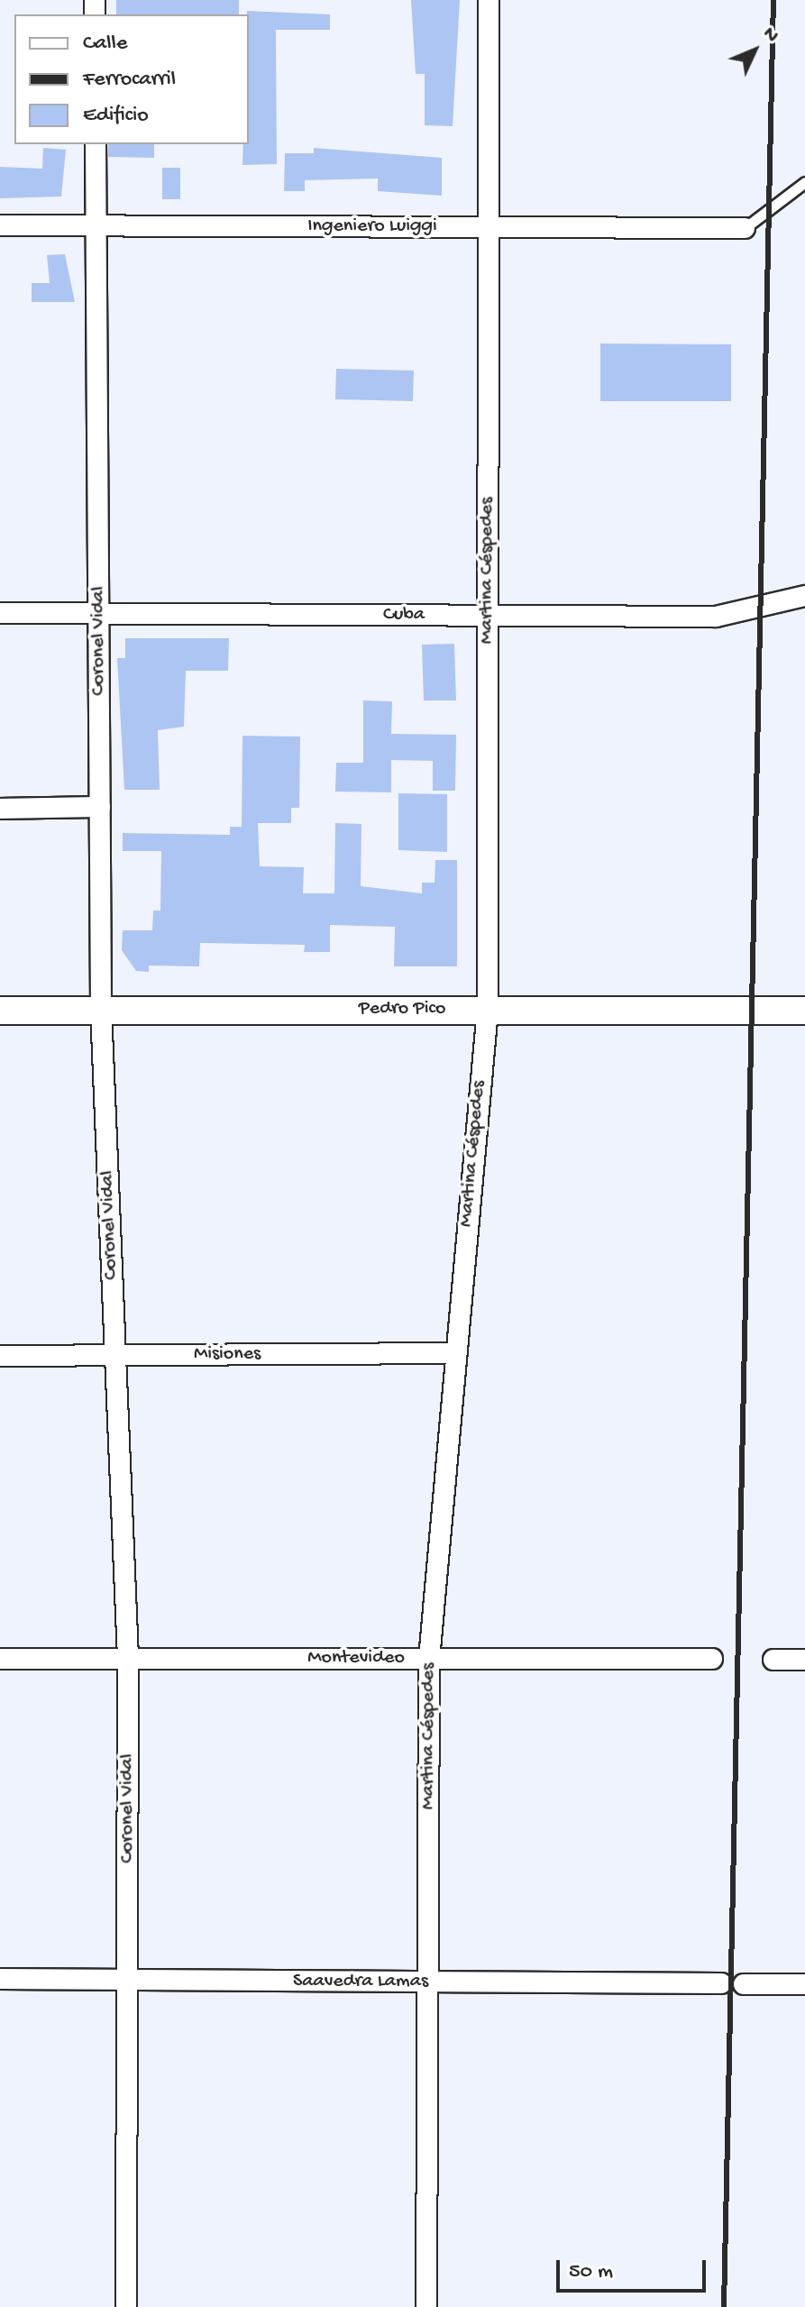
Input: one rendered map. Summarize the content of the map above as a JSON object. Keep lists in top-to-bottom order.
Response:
{
  "streets": {
    "street": [
      "Ingeniero Luiggi",
      "Martina Céspedes",
      "Cuba",
      "Coronel Vidal",
      "Pedro Pico",
      "Misiones",
      "Montevideo",
      "Saavedra Lamas"
    ]
  },
  "crossings": [
    ["Ingeniero Luiggi", "Martina Céspedes"],
    ["Ingeniero Luiggi", "Coronel Vidal"],
    ["Martina Céspedes", "Cuba"],
    ["Martina Céspedes", "Pedro Pico"],
    ["Martina Céspedes", "Misiones"],
    ["Martina Céspedes", "Montevideo"],
    ["Martina Céspedes", "Saavedra Lamas"],
    ["Cuba", "Coronel Vidal"],
    ["Coronel Vidal", "Pedro Pico"],
    ["Coronel Vidal", "Misiones"],
    ["Coronel Vidal", "Montevideo"],
    ["Coronel Vidal", "Saavedra Lamas"]
  ],
  "legend": ["Calle", "Ferrocarril", "Edificio"],
  "scale_bar": "50 m",
  "north": "top right"
}
